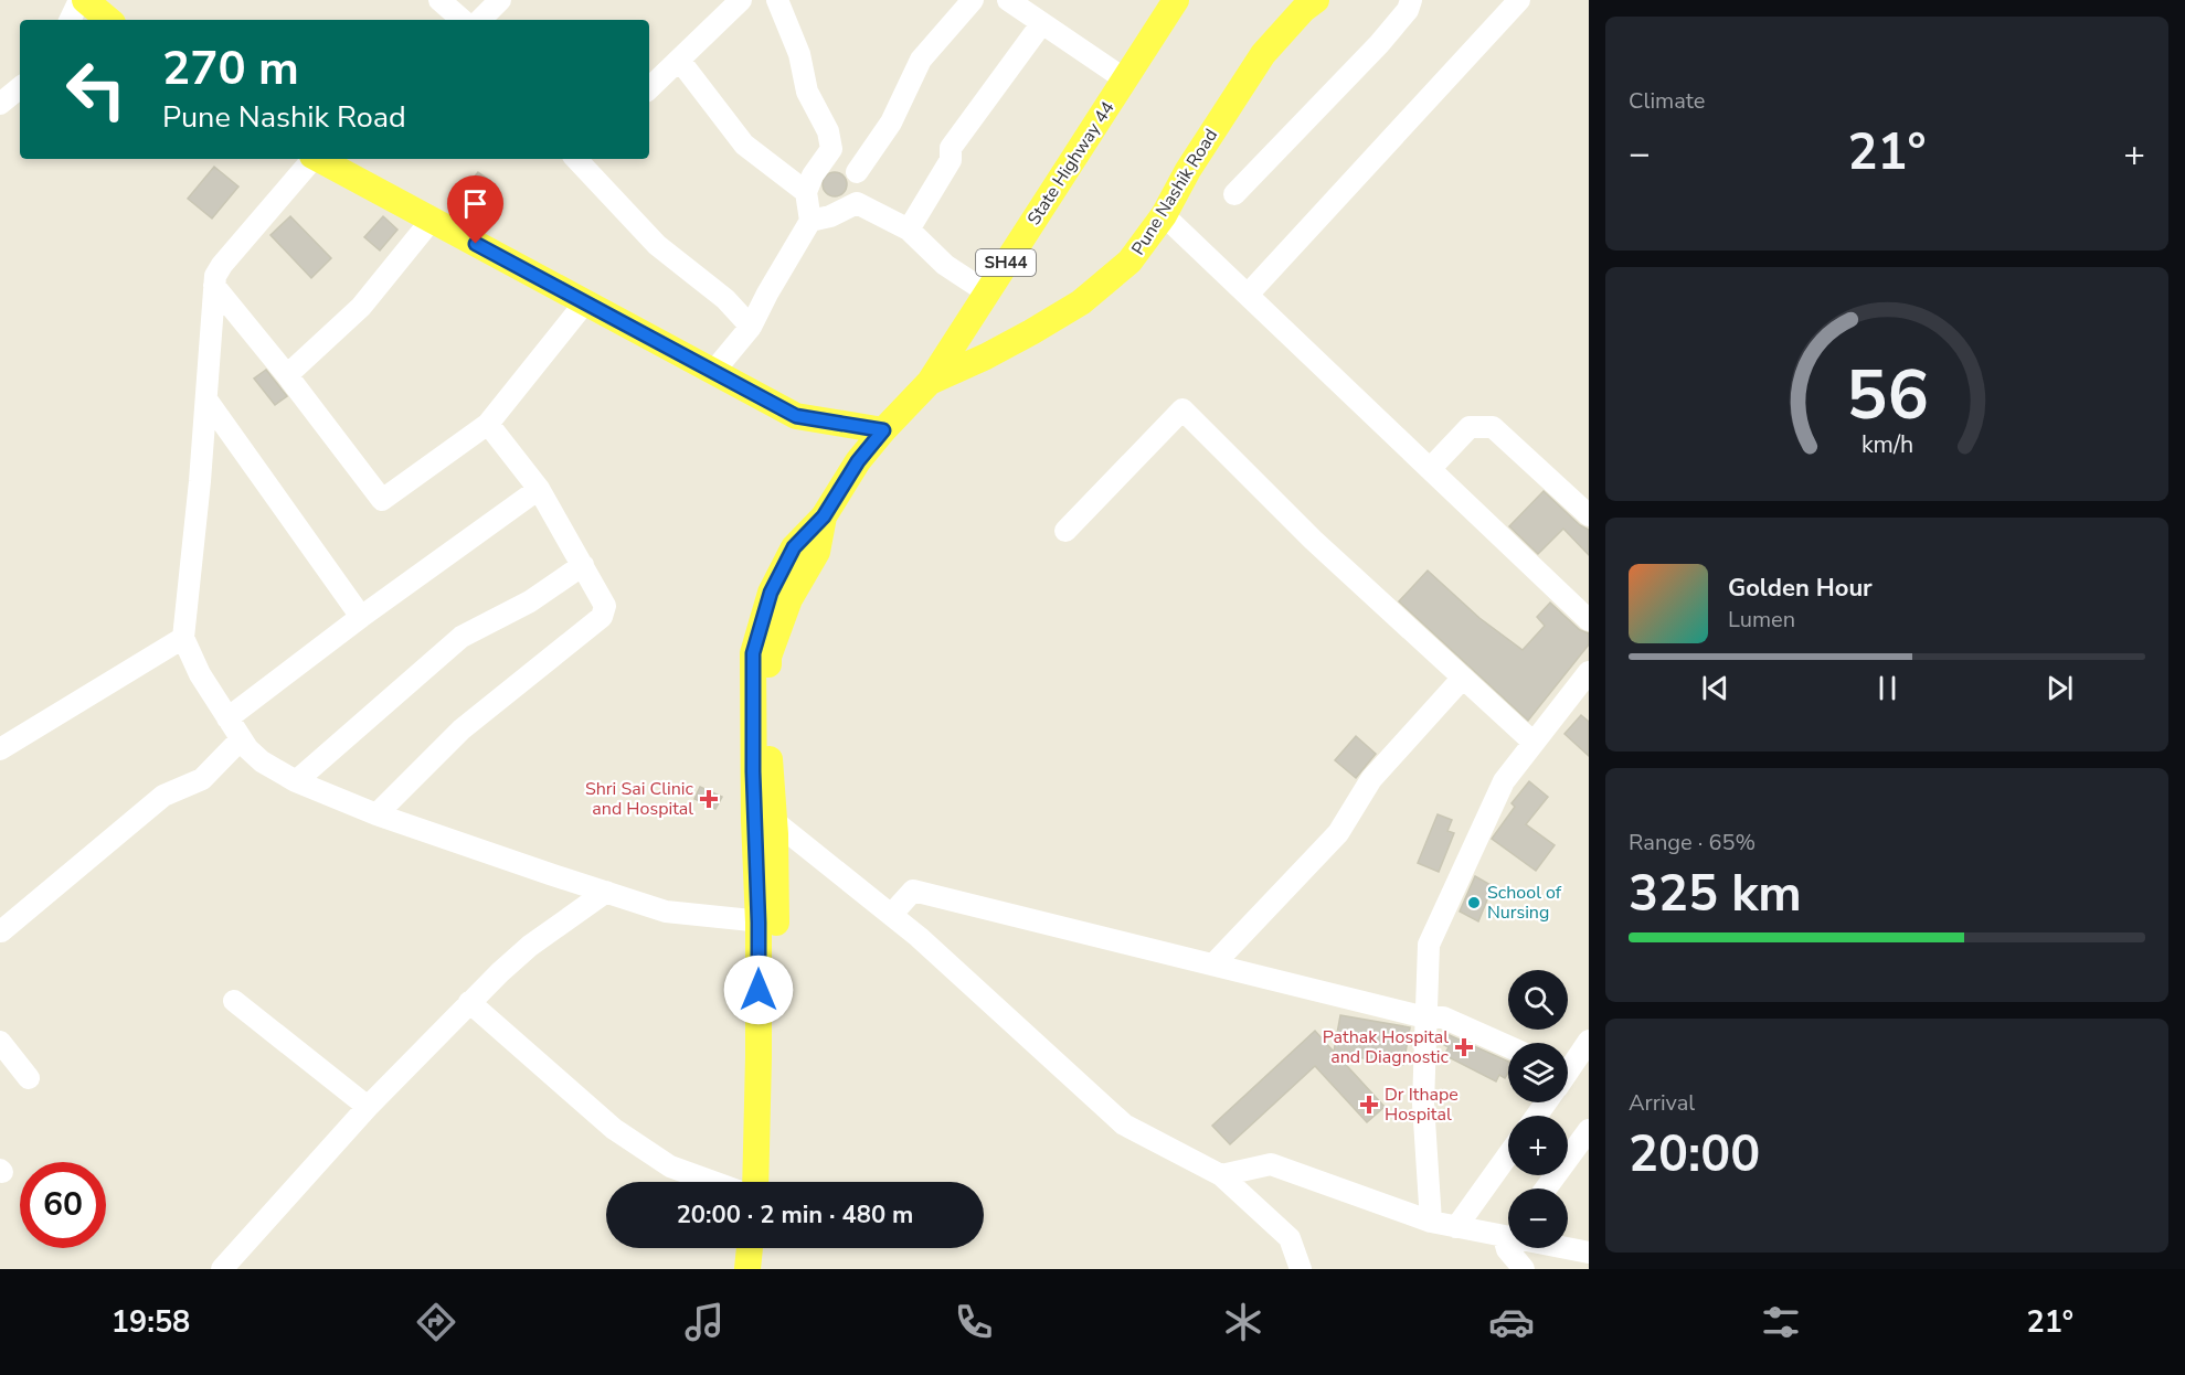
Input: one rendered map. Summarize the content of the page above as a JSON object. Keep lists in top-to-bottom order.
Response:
{
  "streets": {
    "main road": ["State Highway 44", "Pune Nashik Road", "SH44"]
  },
  "crossings": [
    ["State Highway 44", "Pune Nashik Road"]
  ],
  "places": {
    "health": ["Shri Sai Clinic and Hospital", "Pathak Hospital and Diagnostic", "Dr Ithape Hospital"],
    "other": ["School of Nursing"]
  },
  "page": {
    "tile": [
      "Climate",
      ["Range · 65%", "325 km"],
      ["Arrival", "20:00"]
    ],
    "turn": ["270 m", "Pune Nashik Road"],
    "heat": ["−", "21°", "+"],
    "song": ["Golden Hour", "Lumen"],
    "map_buttons": ["+", "−"],
    "limit": "60",
    "trip": "20:00 · 2 min · 480 m",
    "tabs": ["19:58", "21°"],
    "gauge": ["56", "km/h"]
  }
}
